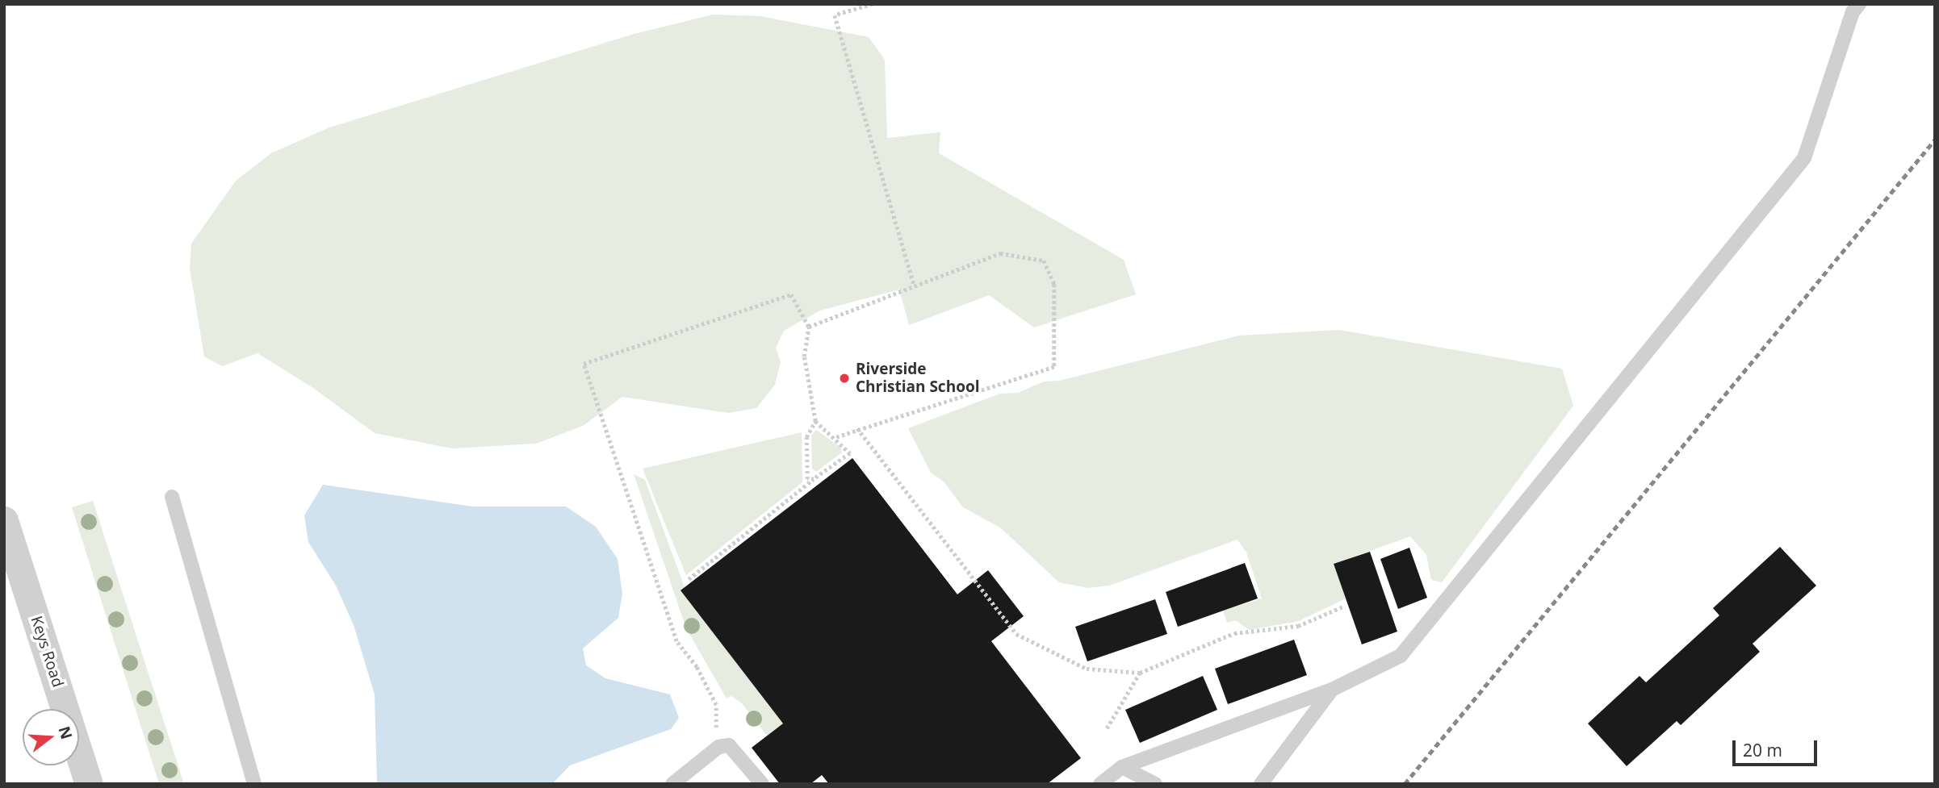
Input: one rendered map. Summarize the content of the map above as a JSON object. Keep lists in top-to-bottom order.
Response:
{
  "streets": {
    "street": ["Keys Road"]
  },
  "places": ["Riverside Christian School"],
  "scale_bar": "20 m",
  "north": "right"
}
